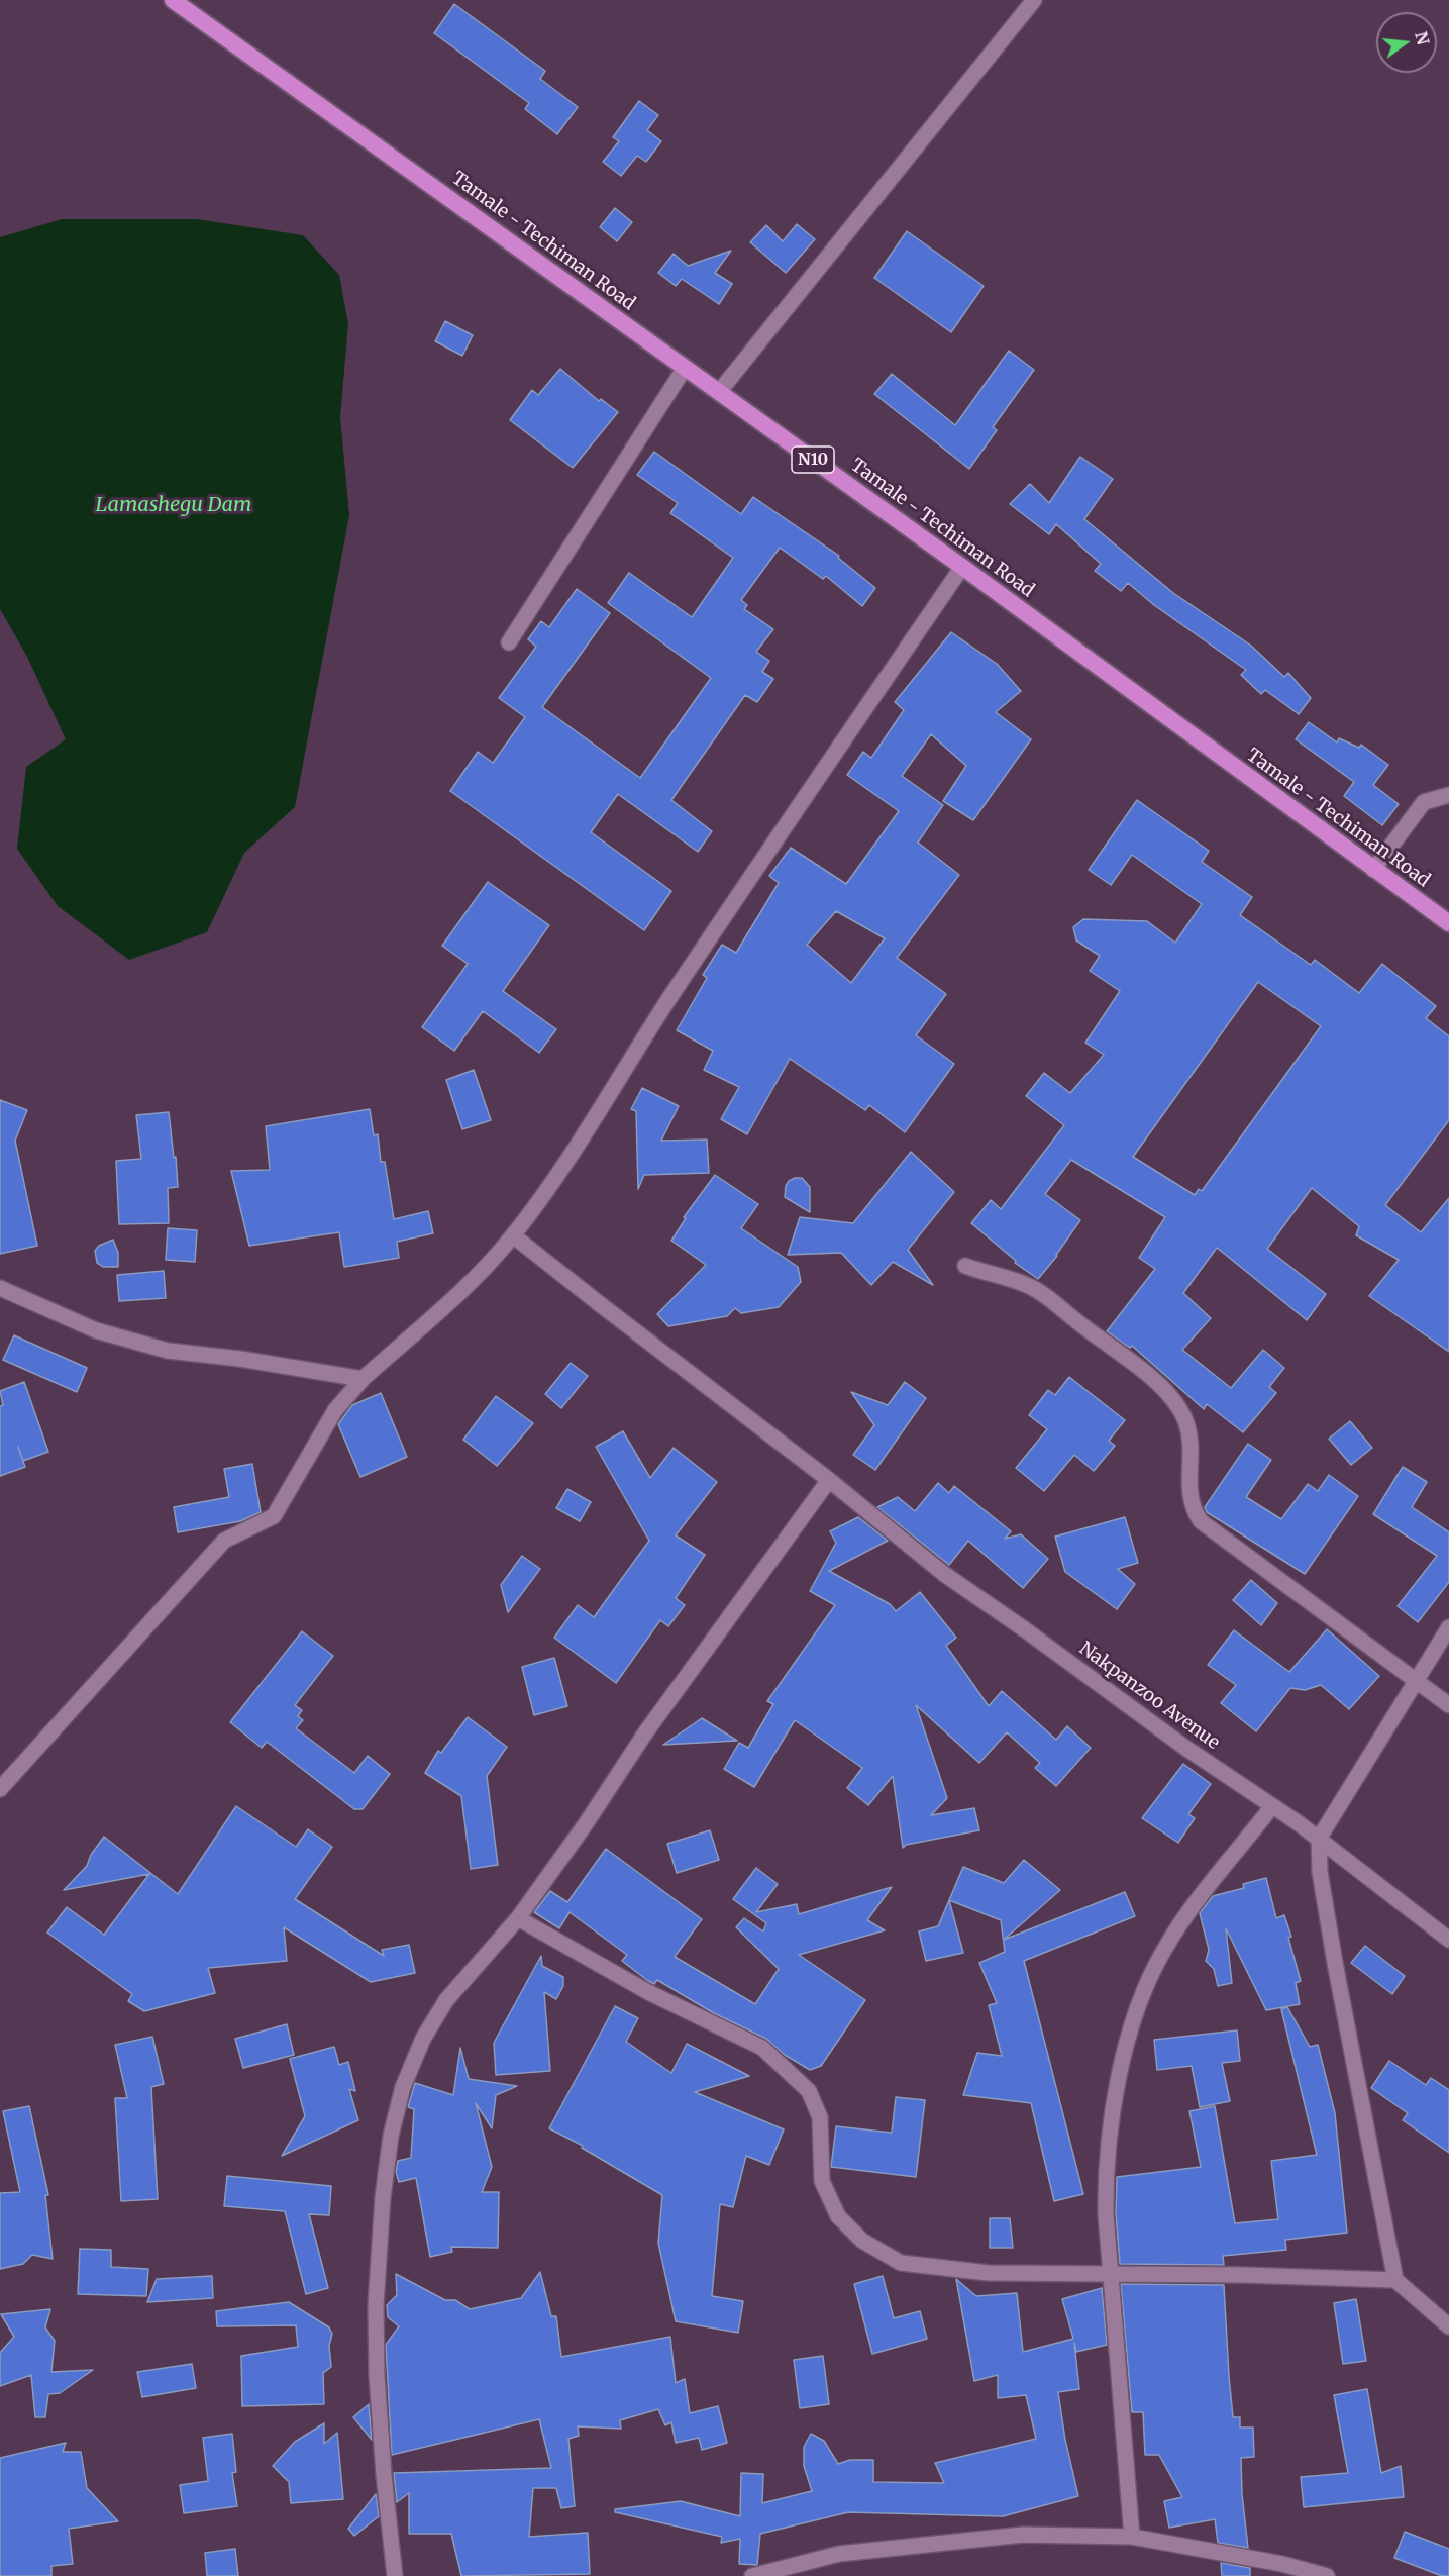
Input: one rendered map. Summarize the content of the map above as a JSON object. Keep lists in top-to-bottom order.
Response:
{
  "streets": {
    "highway": ["Tamale - Techiman Road", "N10"],
    "street": ["Nakpanzoo Avenue"]
  },
  "water": ["Lamashegu Dam"],
  "north": "right"
}
